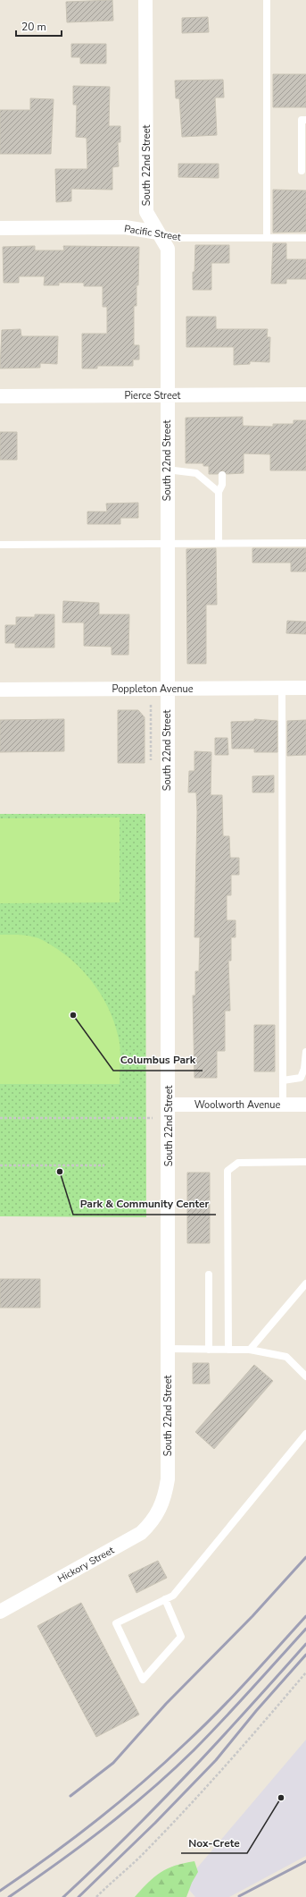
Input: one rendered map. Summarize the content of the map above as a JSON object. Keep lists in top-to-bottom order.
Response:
{
  "streets": {
    "street": [
      "South 22nd Street",
      "Pacific Street",
      "Pierce Street",
      "Poppleton Avenue",
      "Woolworth Avenue",
      "Hickory Street"
    ]
  },
  "crossings": [
    ["South 22nd Street", "Pacific Street"],
    ["South 22nd Street", "Pierce Street"],
    ["South 22nd Street", "Poppleton Avenue"],
    ["South 22nd Street", "Woolworth Avenue"],
    ["South 22nd Street", "Hickory Street"]
  ],
  "places": ["Columbus Park", "Park & Community Center", "Nox-Crete"],
  "scale_bar": "20 m"
}
